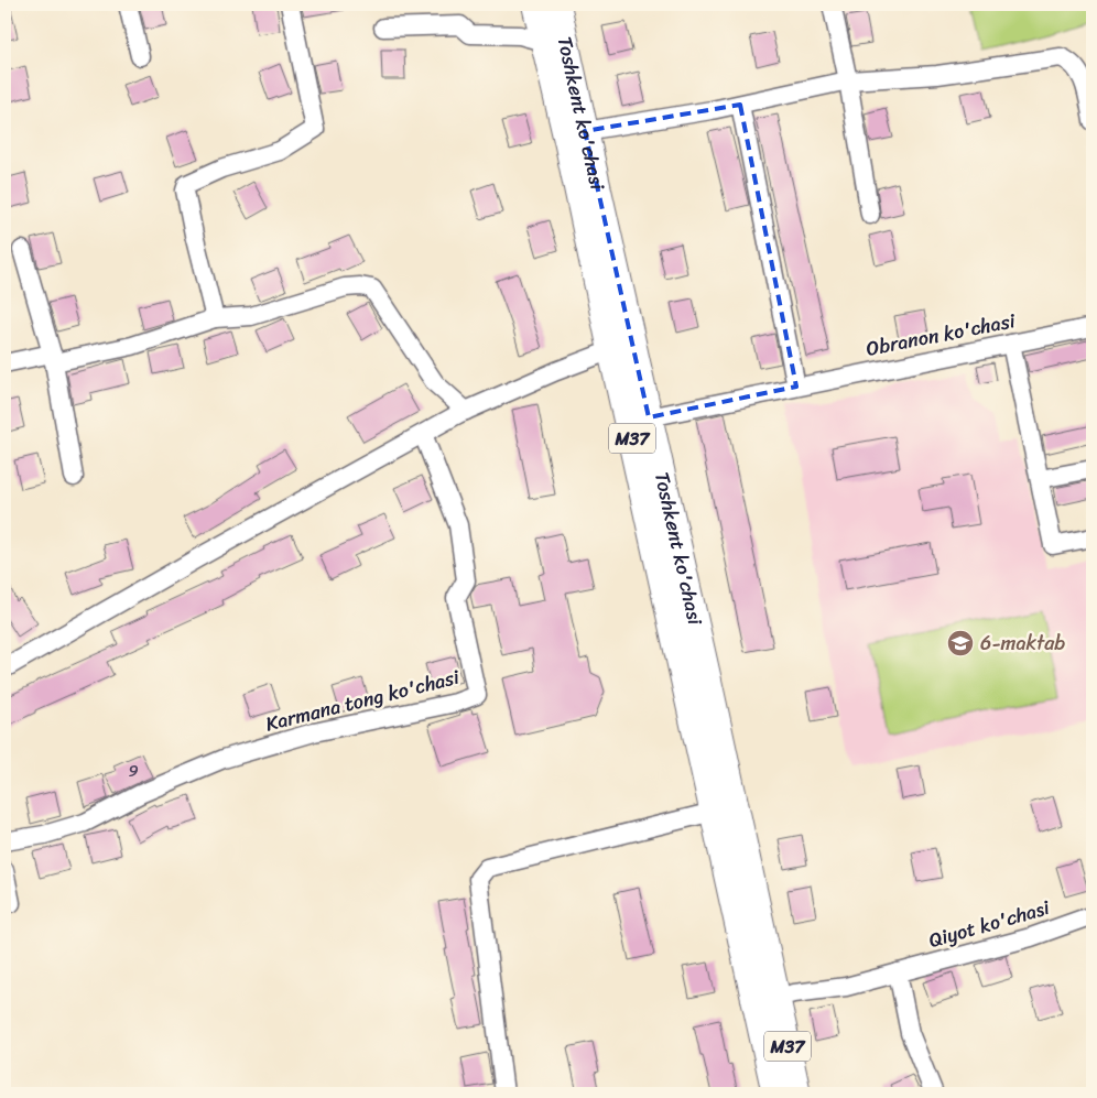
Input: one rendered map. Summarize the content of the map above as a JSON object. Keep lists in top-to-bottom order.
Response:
{
  "streets": {
    "highway": ["Toshkent ko'chasi", "M37"],
    "street": ["Obranon ko'chasi", "Karmana tong ko'chasi", "Qiyot ko'chasi"]
  },
  "crossings": [
    ["Toshkent ko'chasi", "Obranon ko'chasi"],
    ["Toshkent ko'chasi", "Qiyot ko'chasi"]
  ],
  "places": {
    "school or university": ["6-maktab"]
  },
  "house_numbers": ["9"]
}
